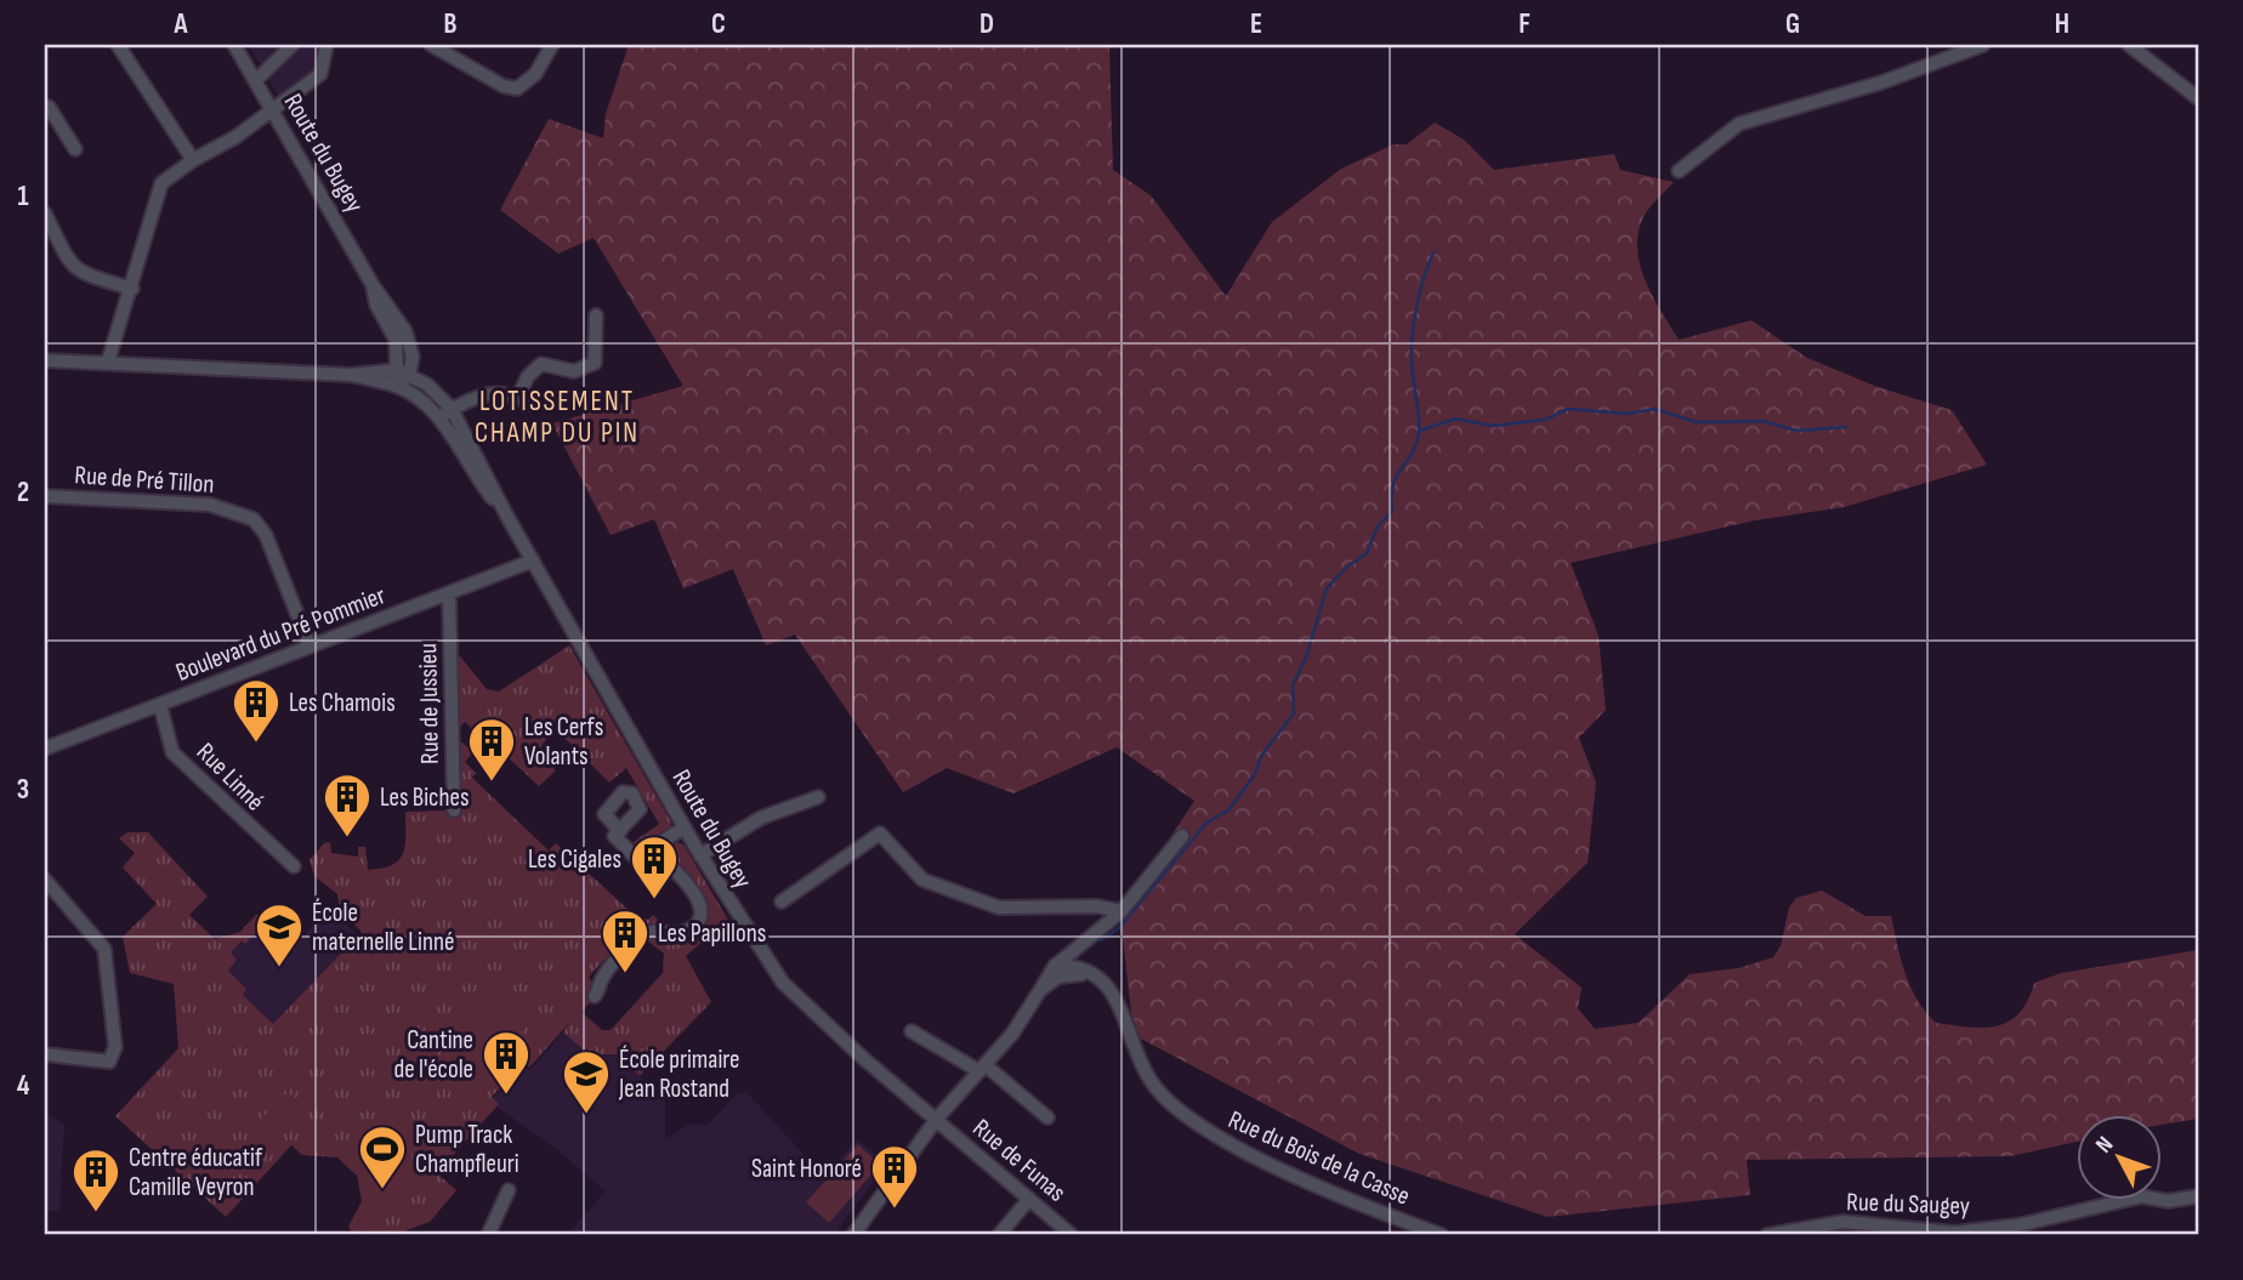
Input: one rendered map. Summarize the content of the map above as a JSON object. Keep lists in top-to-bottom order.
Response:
{
  "streets": {
    "street": [
      "Route du Bugey",
      "Rue de Pré Tillon",
      "Boulevard du Pré Pommier",
      "Rue de Jussieu",
      "Rue Linné",
      "Rue du Bois de la Casse",
      "Rue de Funas",
      "Rue du Saugey"
    ]
  },
  "crossings": [
    ["Route du Bugey", "Boulevard du Pré Pommier"],
    ["Route du Bugey", "Rue de Funas"],
    ["Rue de Pré Tillon", "Boulevard du Pré Pommier"],
    ["Boulevard du Pré Pommier", "Rue de Jussieu"],
    ["Boulevard du Pré Pommier", "Rue Linné"]
  ],
  "districts": ["LOTISSEMENT CHAMP DU PIN"],
  "places": {
    "building": [
      "Les Chamois",
      "Les Cerfs Volants",
      "Les Biches",
      "Les Cigales",
      "Les Papillons",
      "Cantine de l'école",
      "Saint Honoré",
      "Centre éducatif Camille Veyron"
    ],
    "school or university": ["École maternelle Linné", "École primaire Jean Rostand"],
    "sports": ["Pump Track Champfleuri"]
  },
  "north": "top left",
  "grid": {
    "columns": [
      "A",
      "B",
      "C",
      "D",
      "E",
      "F",
      "G",
      "H"
    ],
    "rows": [
      "1",
      "2",
      "3",
      "4"
    ]
  }
}
